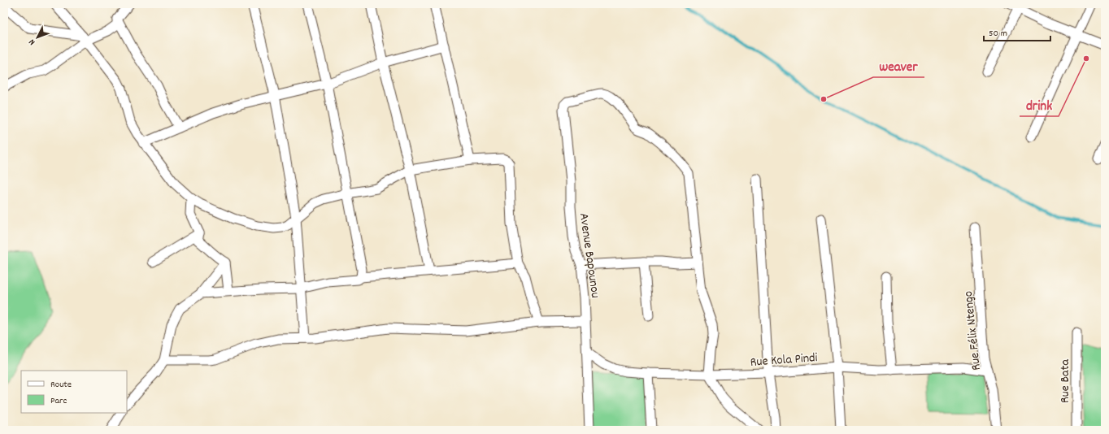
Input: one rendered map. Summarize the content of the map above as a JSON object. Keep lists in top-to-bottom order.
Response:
{
  "streets": {
    "street": [
      "Avenue Bapounou",
      "Rue Félix Ntengo",
      "Rue Kola Pindi",
      "Rue Bata"
    ]
  },
  "crossings": [
    ["Avenue Bapounou", "Rue Kola Pindi"],
    ["Rue Félix Ntengo", "Rue Kola Pindi"]
  ],
  "places": ["drink", "weaver"],
  "legend": ["Route", "Parc"],
  "scale_bar": "50 m",
  "north": "bottom left"
}
